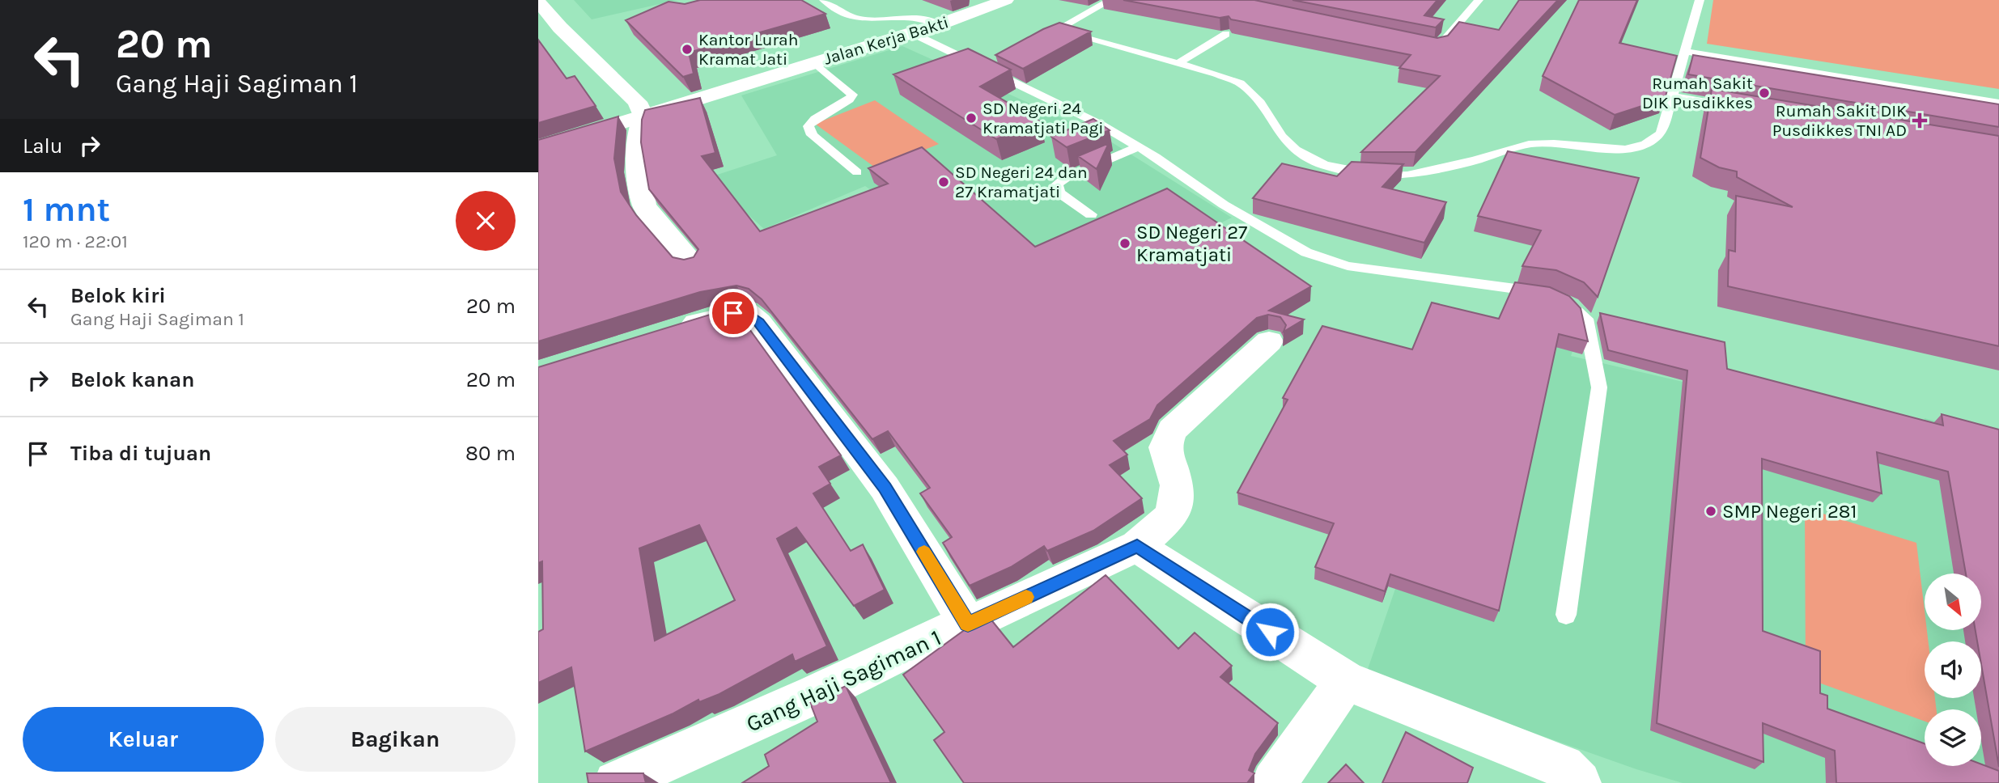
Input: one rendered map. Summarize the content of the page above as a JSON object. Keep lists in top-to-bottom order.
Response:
{
  "streets": {
    "street": ["Jalan Kerja Bakti", "Gang Haji Sagiman 1"]
  },
  "places": {
    "other": [
      "Kantor Lurah Kramat Jati",
      "Rumah Sakit DIK Pusdikkes",
      "SD Negeri 24 Kramatjati Pagi",
      "SD Negeri 24 dan 27 Kramatjati",
      "SD Negeri 27 Kramatjati",
      "SMP Negeri 281"
    ],
    "health": ["Rumah Sakit DIK Pusdikkes TNI AD"]
  },
  "north": "bottom right",
  "page": {
    "turn": ["20 m", "Gang Haji Sagiman 1"],
    "then": "Lalu",
    "heading": ["1 mnt", "120 m · 22:01"],
    "list": [
      {
        "name": "Belok kiri",
        "note": "Gang Haji Sagiman 1",
        "value": "20 m"
      },
      {
        "name": "Belok kanan",
        "value": "20 m"
      },
      {
        "name": "Tiba di tujuan",
        "value": "80 m"
      }
    ],
    "buttons": ["Keluar", "Bagikan"]
  }
}
